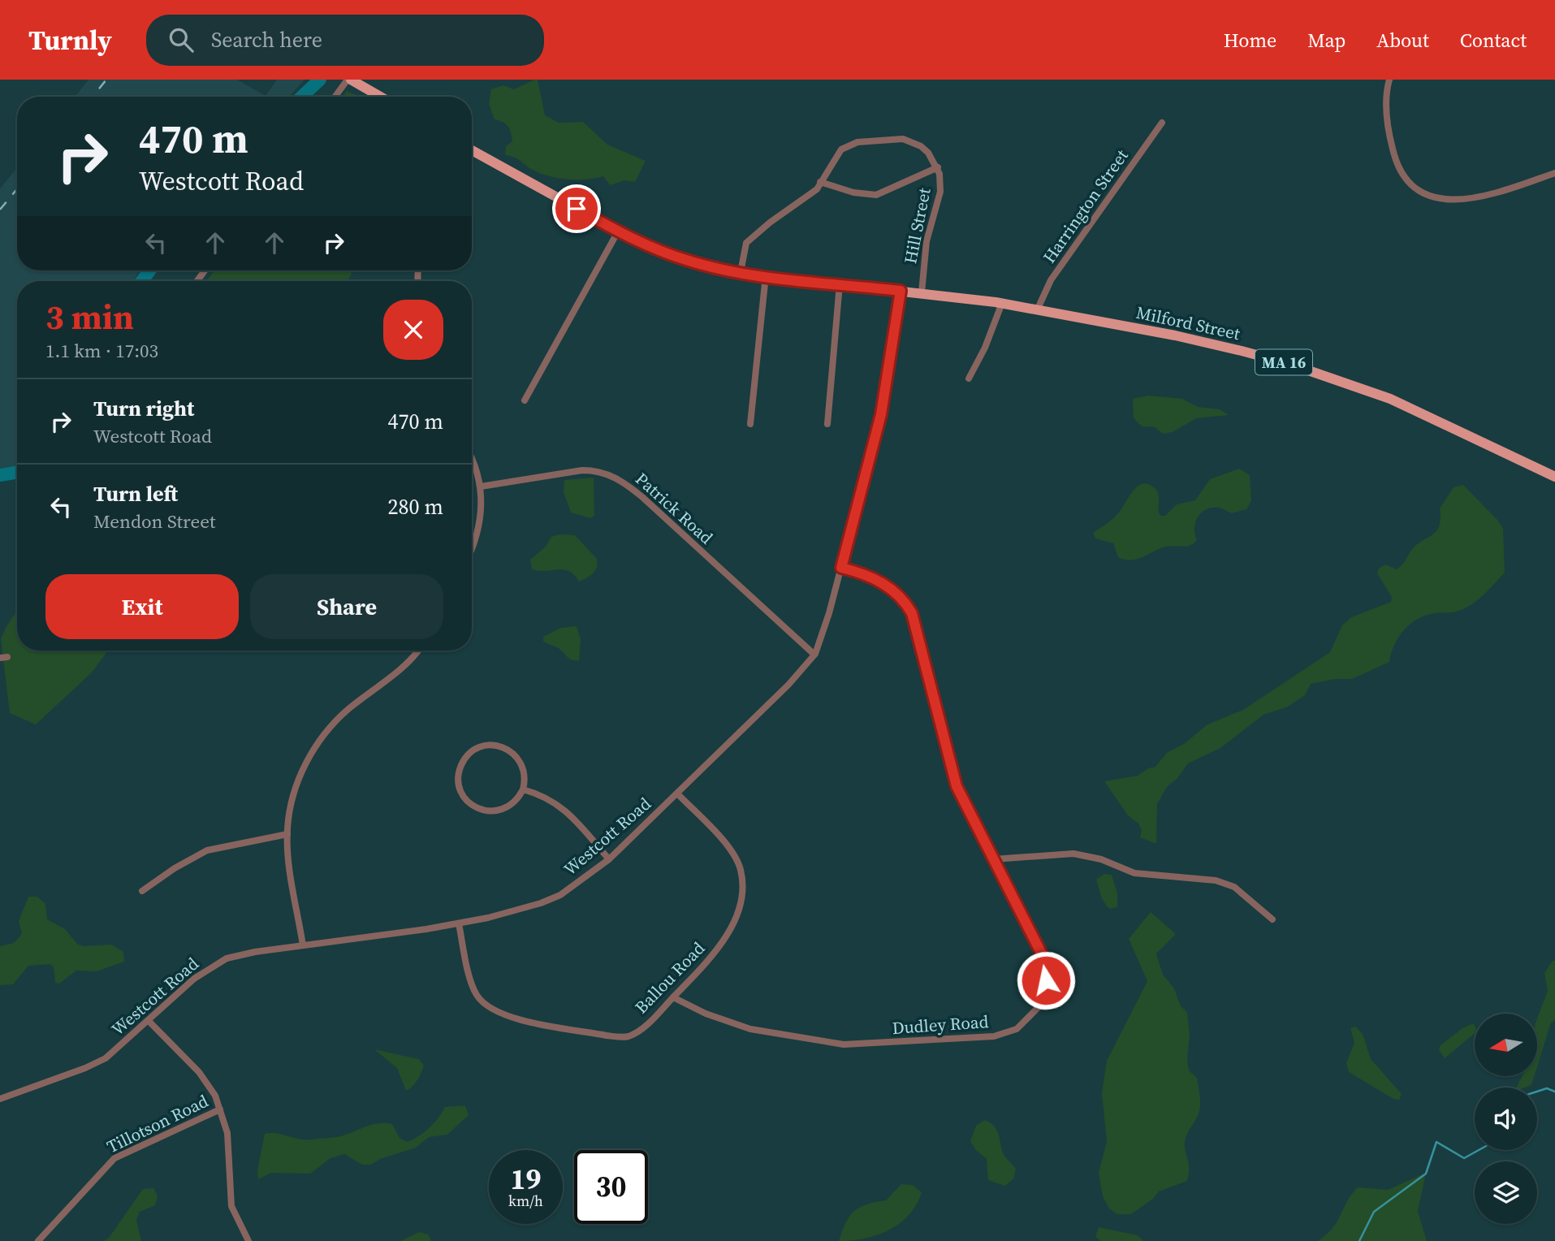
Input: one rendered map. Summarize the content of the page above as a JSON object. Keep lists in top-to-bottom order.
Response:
{
  "streets": {
    "main road": ["Milford Street", "MA 16"],
    "street": [
      "Harrington Street",
      "Hill Street",
      "Patrick Road",
      "Westcott Road",
      "Ballou Road",
      "Dudley Road",
      "Tillotson Road"
    ]
  },
  "crossings": [
    ["Harrington Street", "Milford Street"],
    ["Hill Street", "MA 16"],
    ["Milford Street", "MA 16"],
    ["MA 16", "Westcott Road"],
    ["Patrick Road", "Westcott Road"],
    ["Westcott Road", "Ballou Road"],
    ["Westcott Road", "Dudley Road"],
    ["Ballou Road", "Dudley Road"]
  ],
  "north": "left",
  "page": {
    "header": "Turnly",
    "search": "Search here",
    "nav": [
      "Home",
      "Map",
      "About",
      "Contact"
    ],
    "turn": ["470 m", "Westcott Road"],
    "heading": ["3 min", "1.1 km · 17:03"],
    "list": [
      {
        "name": "Turn right",
        "note": "Westcott Road",
        "value": "470 m"
      },
      {
        "name": "Turn left",
        "note": "Mendon Street",
        "value": "280 m"
      }
    ],
    "buttons": ["Exit", "Share"],
    "speed": "19 km/h",
    "limit": "30"
  }
}
